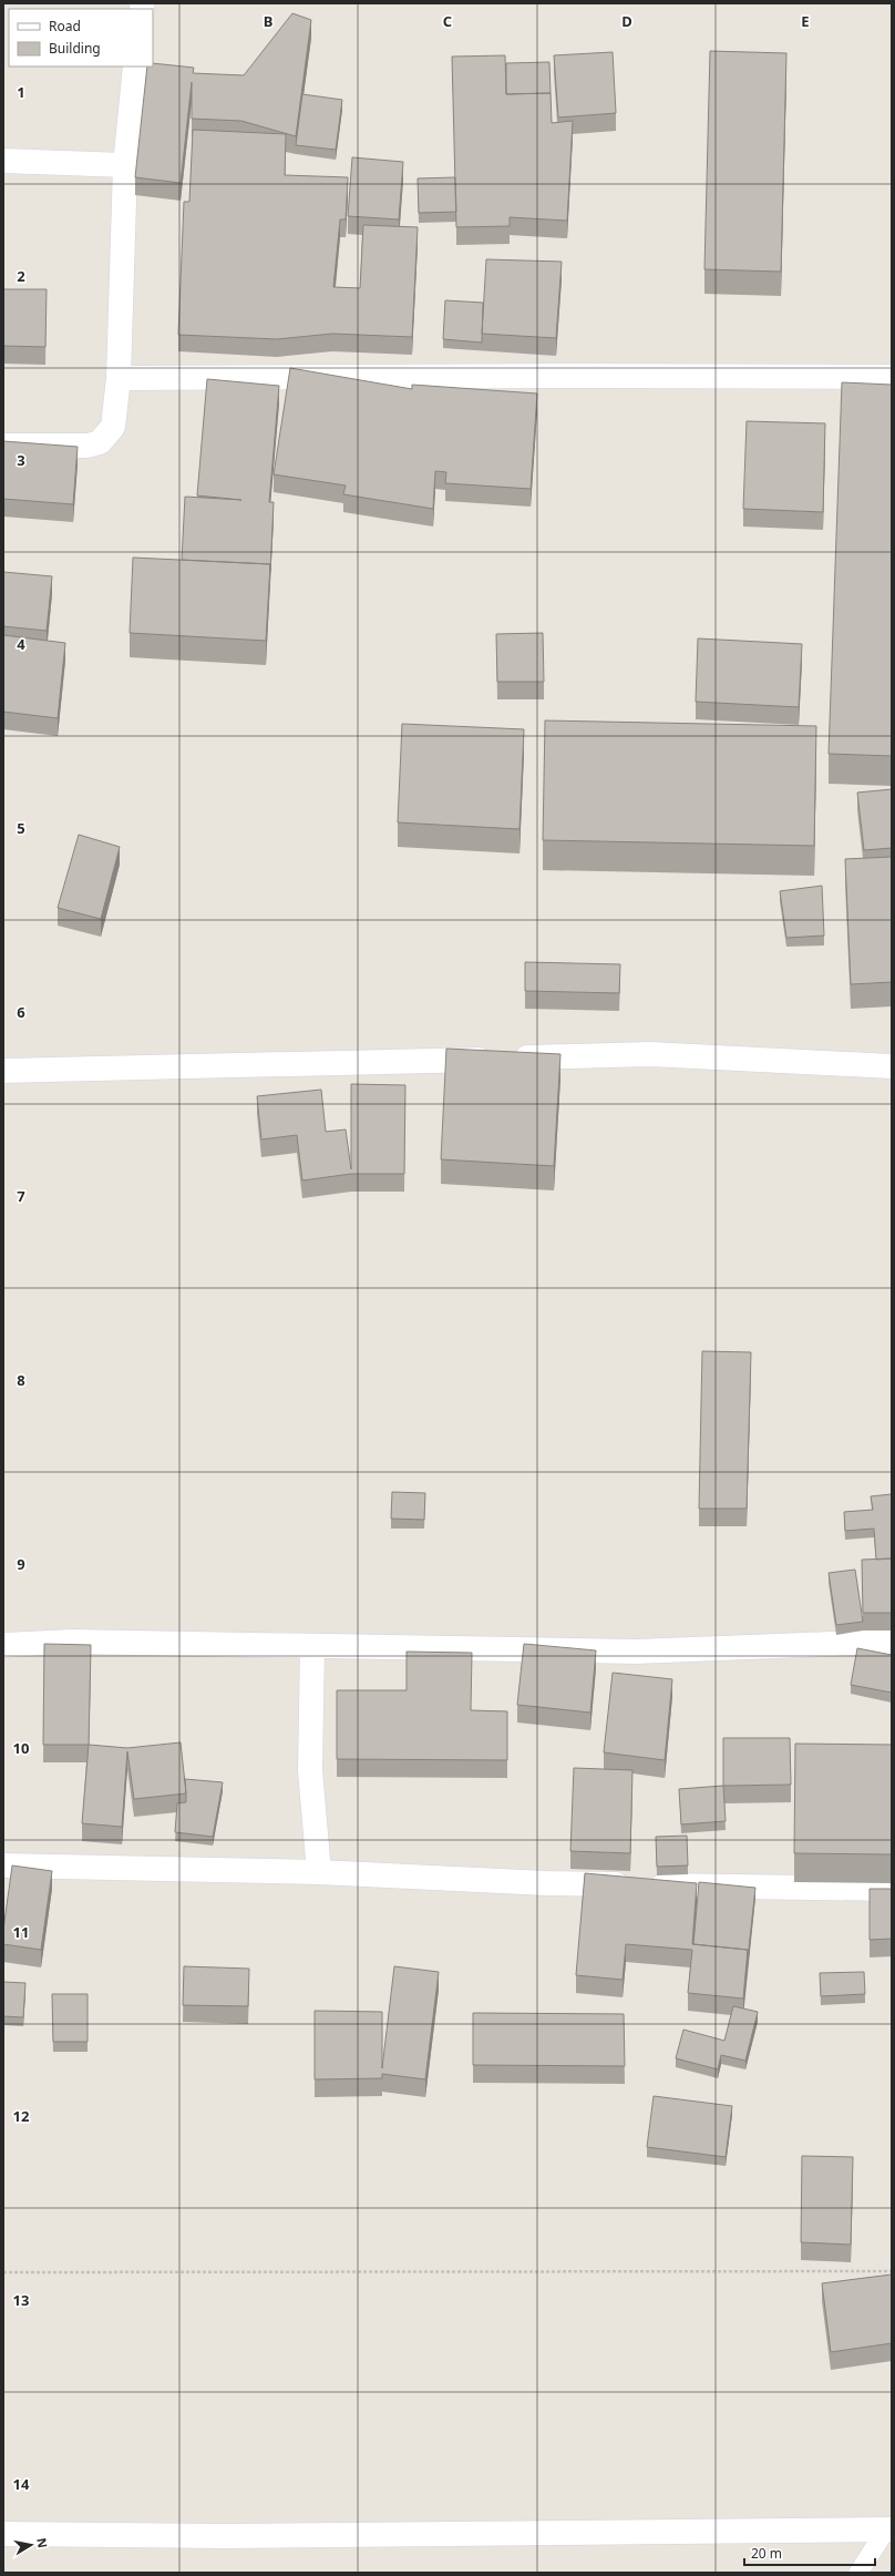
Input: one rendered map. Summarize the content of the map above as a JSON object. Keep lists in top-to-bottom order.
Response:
{
  "legend": ["Road", "Building"],
  "scale_bar": "20 m",
  "north": "right",
  "grid": {
    "columns": [
      "B",
      "C",
      "D",
      "E"
    ],
    "rows": [
      "1",
      "2",
      "3",
      "4",
      "5",
      "6",
      "7",
      "8",
      "9",
      "10",
      "11",
      "12",
      "13",
      "14"
    ]
  }
}
